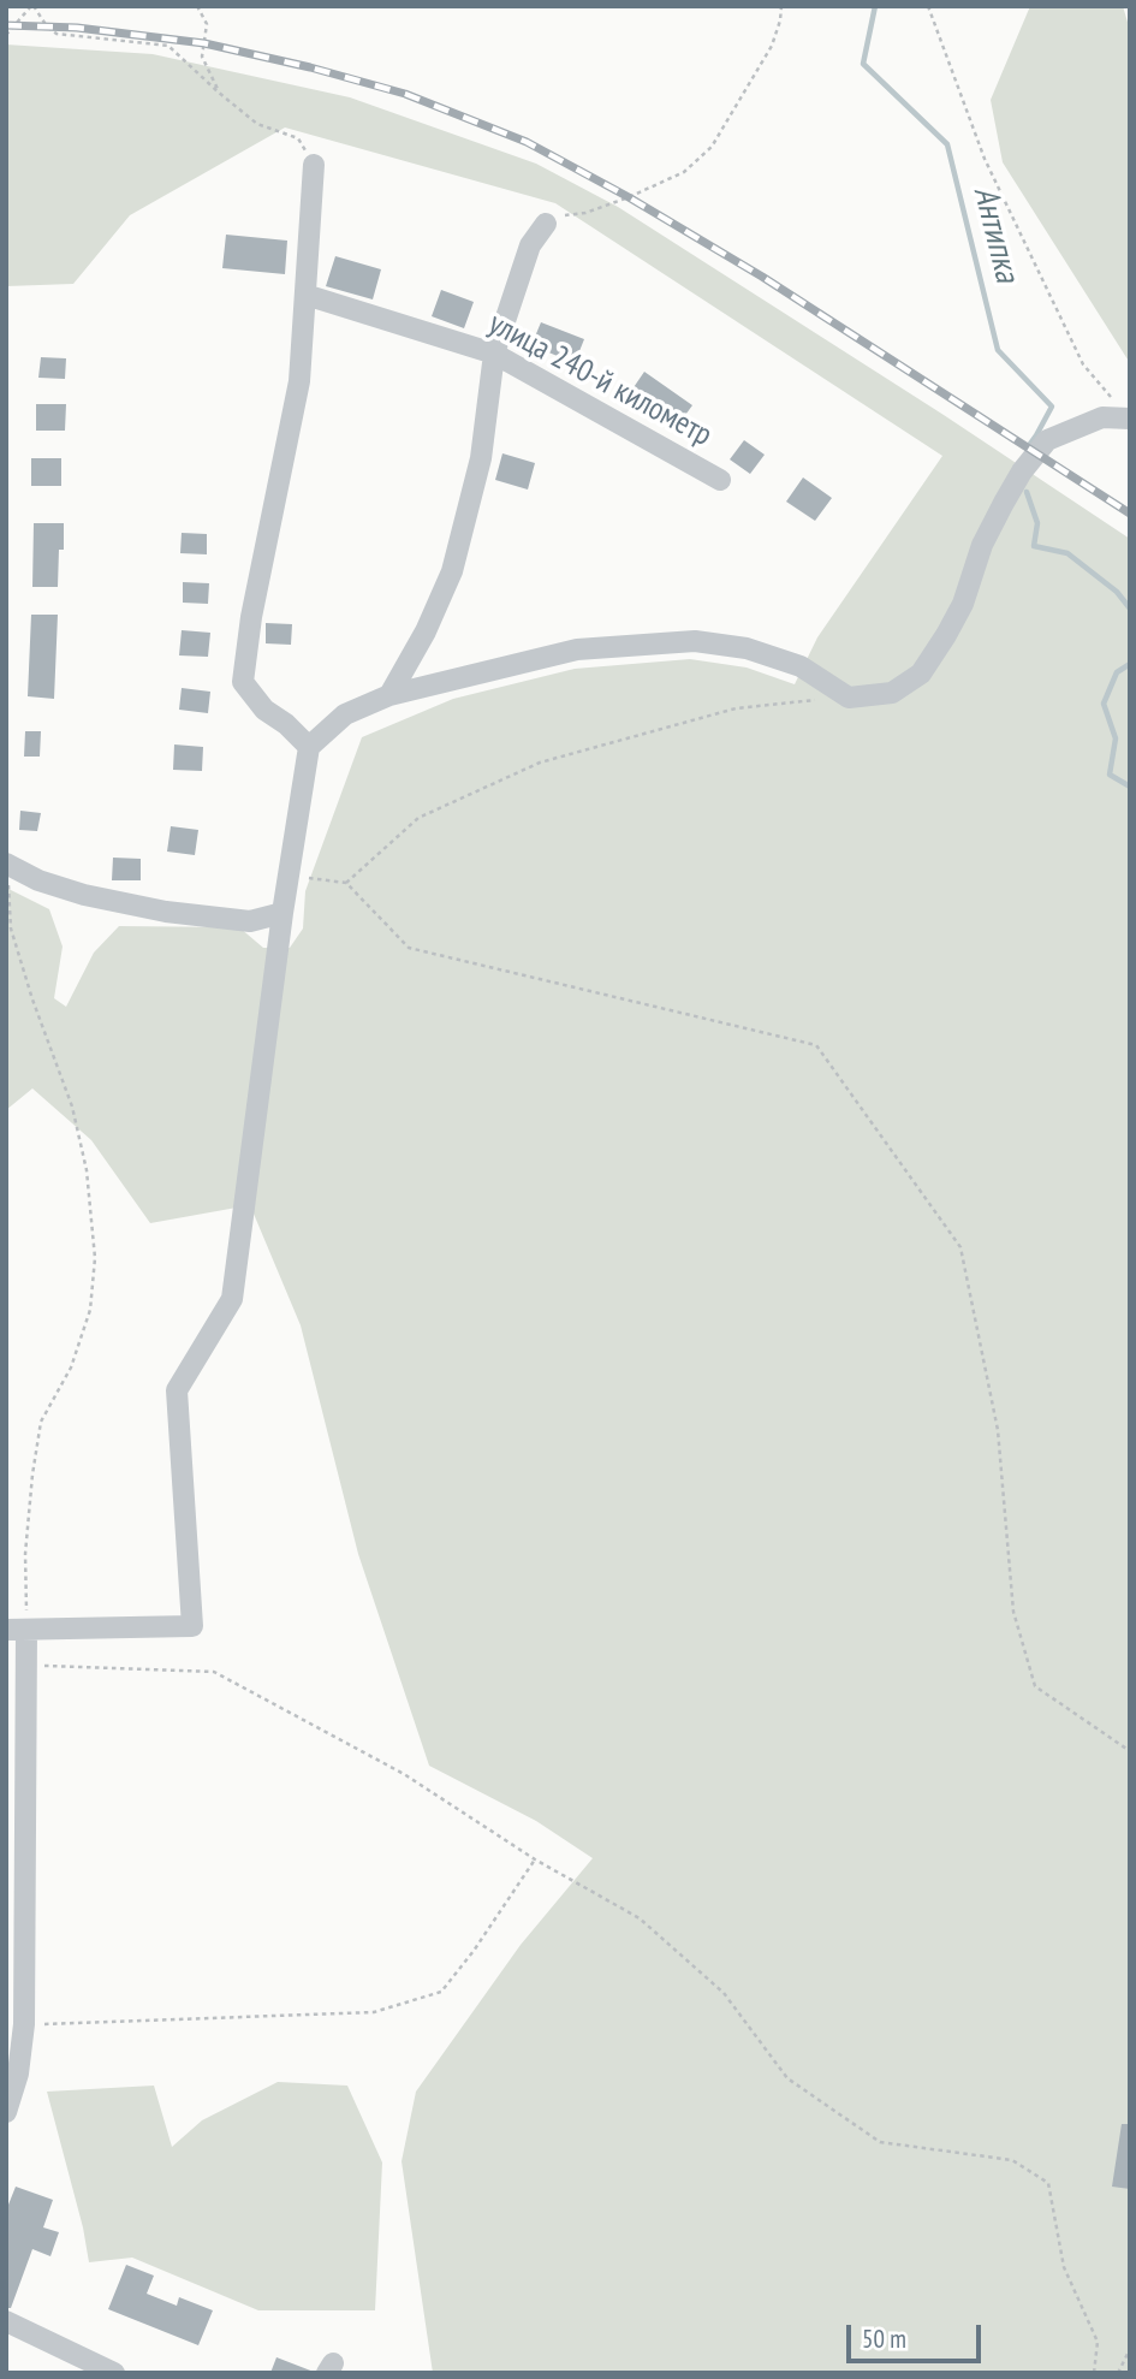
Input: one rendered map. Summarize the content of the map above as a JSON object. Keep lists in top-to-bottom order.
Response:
{
  "streets": {
    "street": ["улица 240-й километр"]
  },
  "water": ["Антипка"],
  "scale_bar": "50 m"
}
